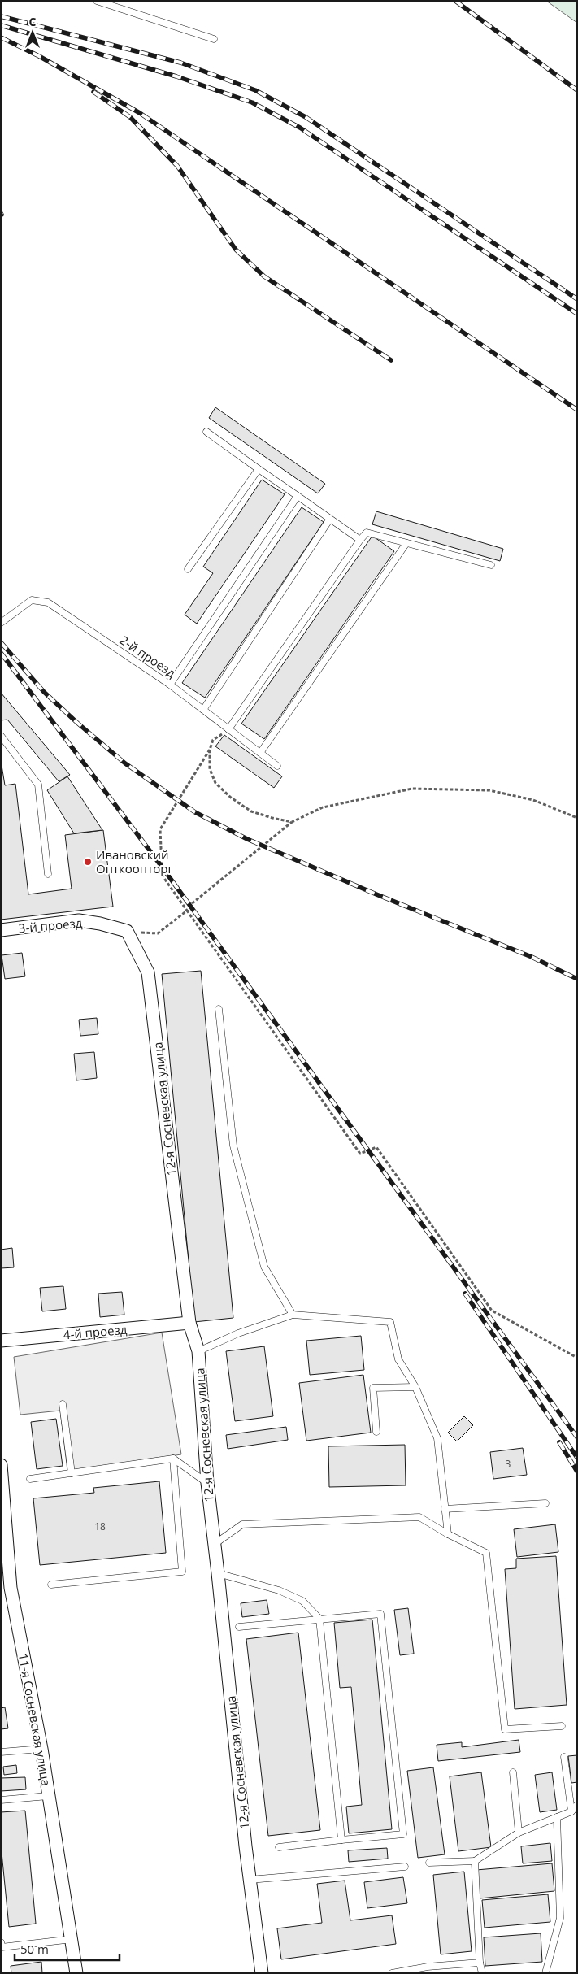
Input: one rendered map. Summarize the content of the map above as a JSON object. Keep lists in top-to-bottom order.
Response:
{
  "streets": {
    "street": [
      "3-й проезд",
      "12-я Сосневская улица",
      "4-й проезд",
      "11-я Сосневская улица"
    ],
    "lane": ["2-й проезд"]
  },
  "crossings": [
    ["3-й проезд", "12-я Сосневская улица"],
    ["12-я Сосневская улица", "4-й проезд"]
  ],
  "places": ["Ивановский Опткоопторг"],
  "house_numbers": ["3", "18"],
  "scale_bar": "50 m",
  "north": "top"
}
